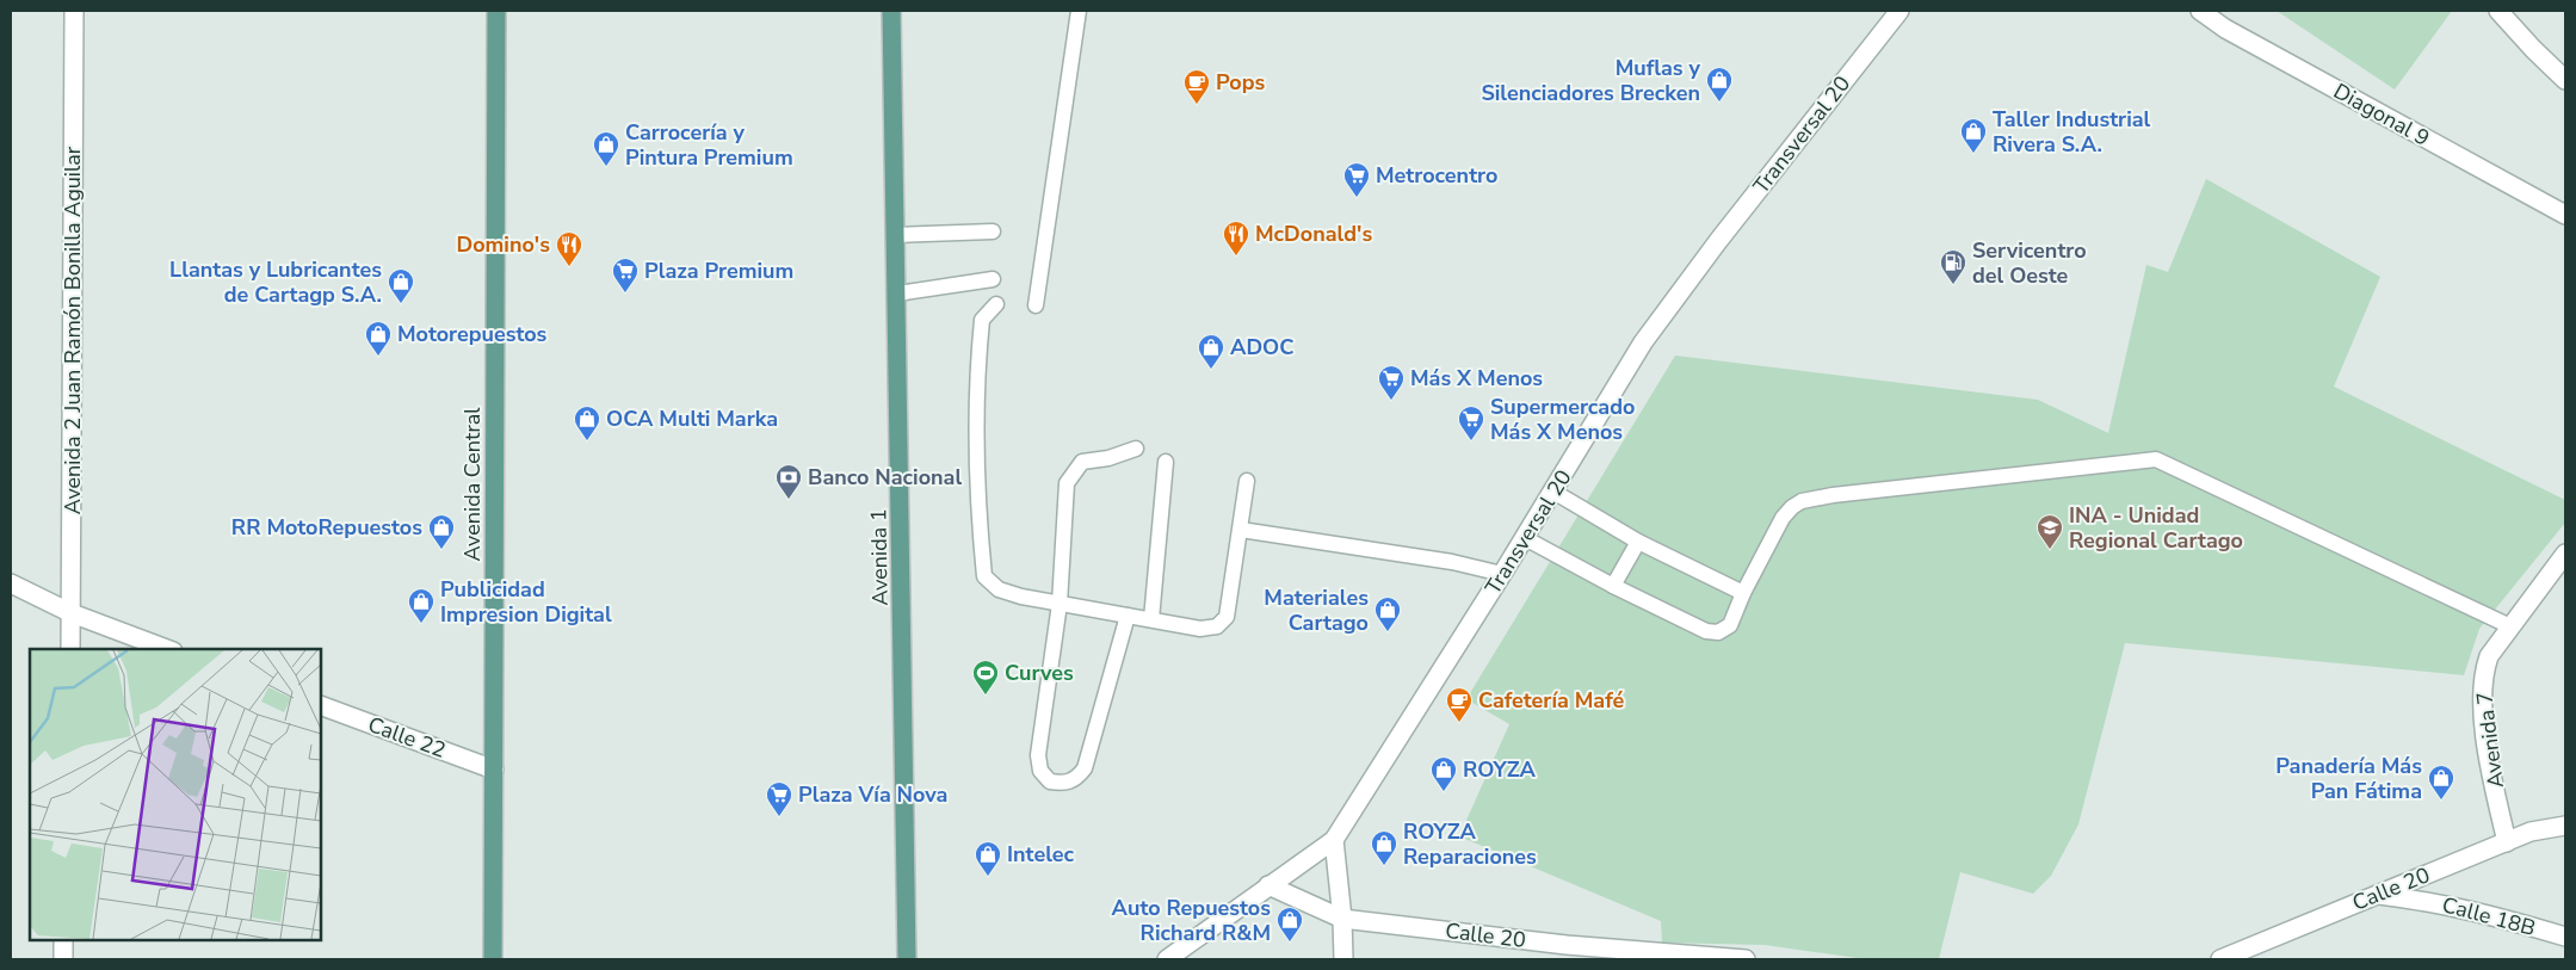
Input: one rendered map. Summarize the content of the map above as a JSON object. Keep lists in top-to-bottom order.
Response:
{
  "streets": {
    "main road": ["Avenida Central", "Avenida 1"],
    "street": [
      "Diagonal 9",
      "Transversal 20",
      "Avenida 2 Juan Ramón Bonilla Aguilar",
      "Calle 22",
      "Avenida 7",
      "Calle 20",
      "Calle 18B"
    ]
  },
  "crossings": [
    ["Transversal 20", "Calle 20"],
    ["Avenida Central", "Calle 22"],
    ["Avenida 7", "Calle 20"],
    ["Calle 20", "Calle 18B"]
  ],
  "places": {
    "shop": [
      "Muflas y Silenciadores Brecken",
      "Taller Industrial Rivera S.A.",
      "Carrocería y Pintura Premium",
      "Llantas y Lubricantes de Cartagp S.A.",
      "Motorepuestos",
      "ADOC",
      "OCA Multi Marka",
      "RR MotoRepuestos",
      "Publicidad Impresion Digital",
      "Materiales Cartago",
      "ROYZA",
      "Panadería Más Pan Fátima",
      "ROYZA Reparaciones",
      "Intelec",
      "Auto Repuestos Richard R&M"
    ],
    "cafe": ["Pops", "Cafetería Mafé"],
    "supermarket": [
      "Metrocentro",
      "Plaza Premium",
      "Más X Menos",
      "Supermercado Más X Menos",
      "Plaza Vía Nova"
    ],
    "restaurant": ["McDonald's", "Domino's"],
    "fuel station": ["Servicentro del Oeste"],
    "bank": ["Banco Nacional"],
    "school or university": ["INA - Unidad Regional Cartago"],
    "sports": ["Curves"]
  }
}
